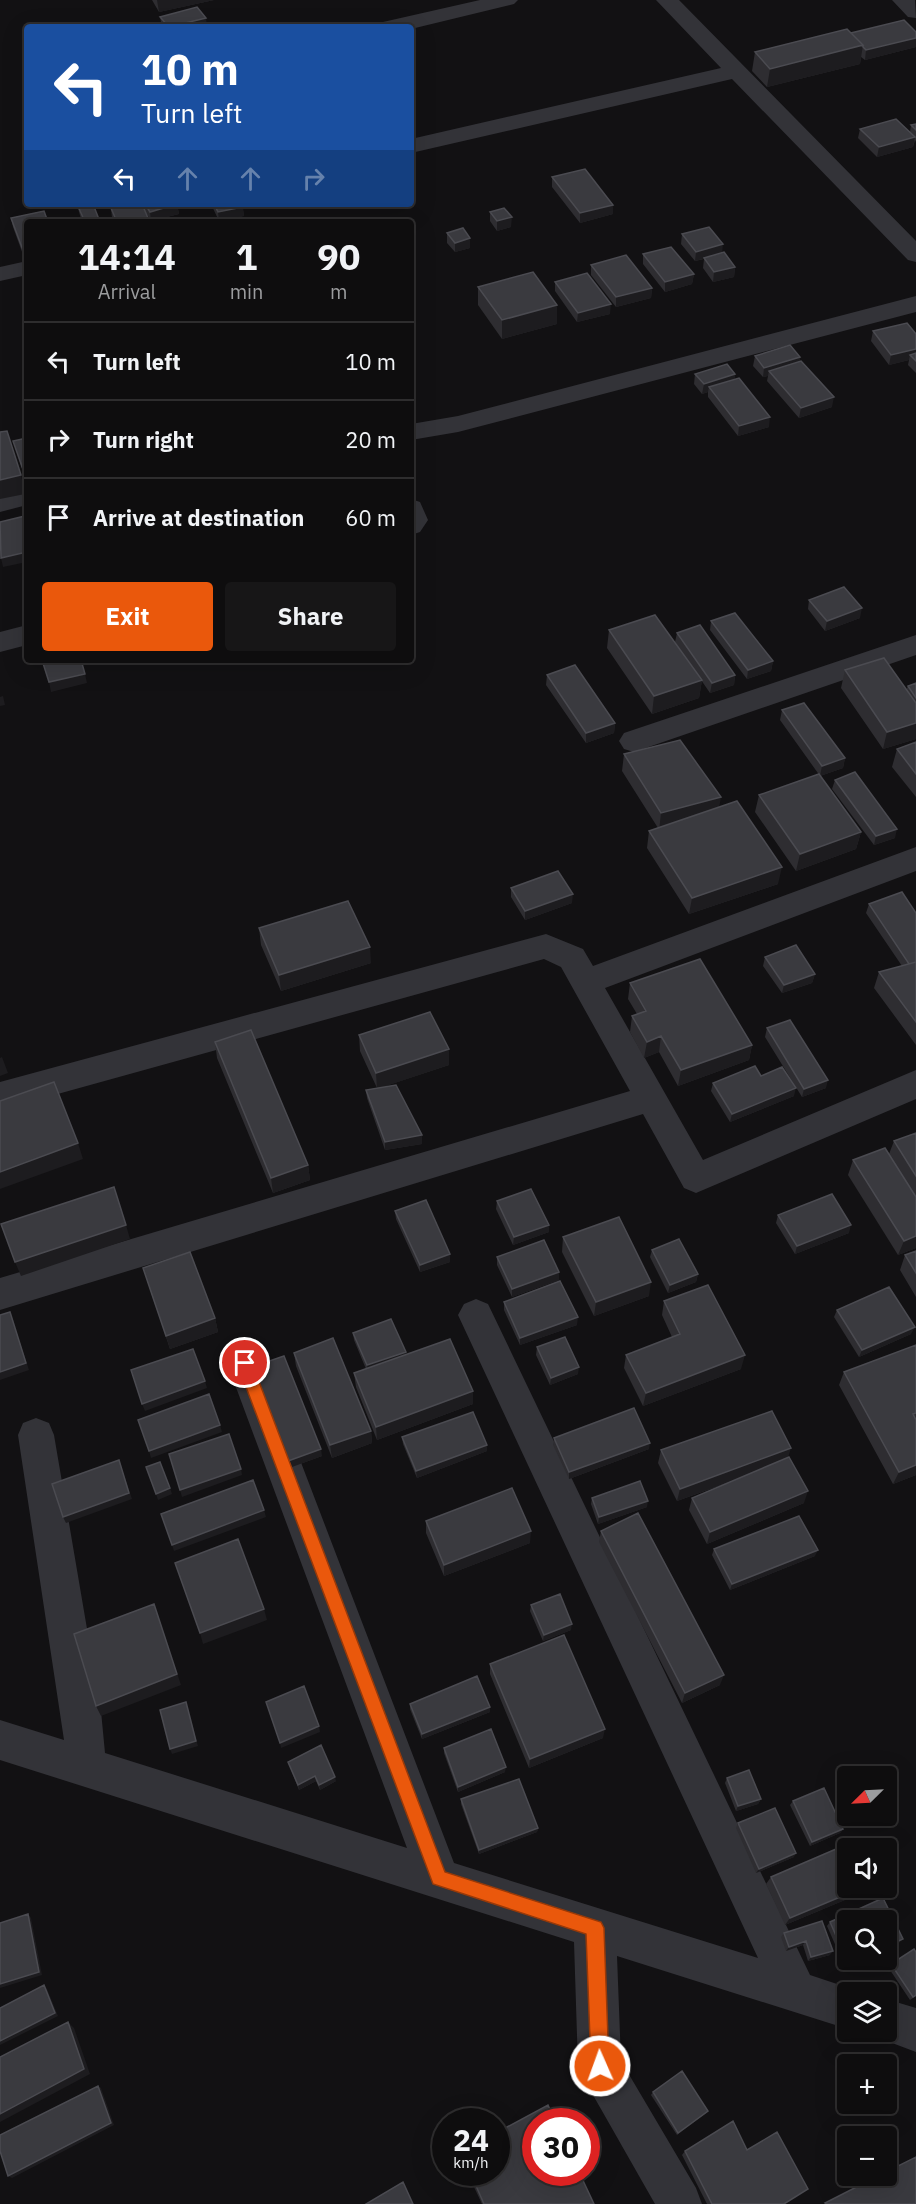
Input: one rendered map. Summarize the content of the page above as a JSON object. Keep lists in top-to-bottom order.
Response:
{
  "north": "bottom left",
  "page": {
    "turn": ["10 m", "Turn left"],
    "eta": [
      "14:14",
      "Arrival",
      "1",
      "min",
      "90",
      "m"
    ],
    "list": [
      {
        "name": "Turn left",
        "value": "10 m"
      },
      {
        "name": "Turn right",
        "value": "20 m"
      },
      {
        "name": "Arrive at destination",
        "value": "60 m"
      }
    ],
    "buttons": ["Exit", "Share"],
    "map_buttons": ["+", "−"],
    "speed": "24 km/h",
    "limit": "30"
  }
}
